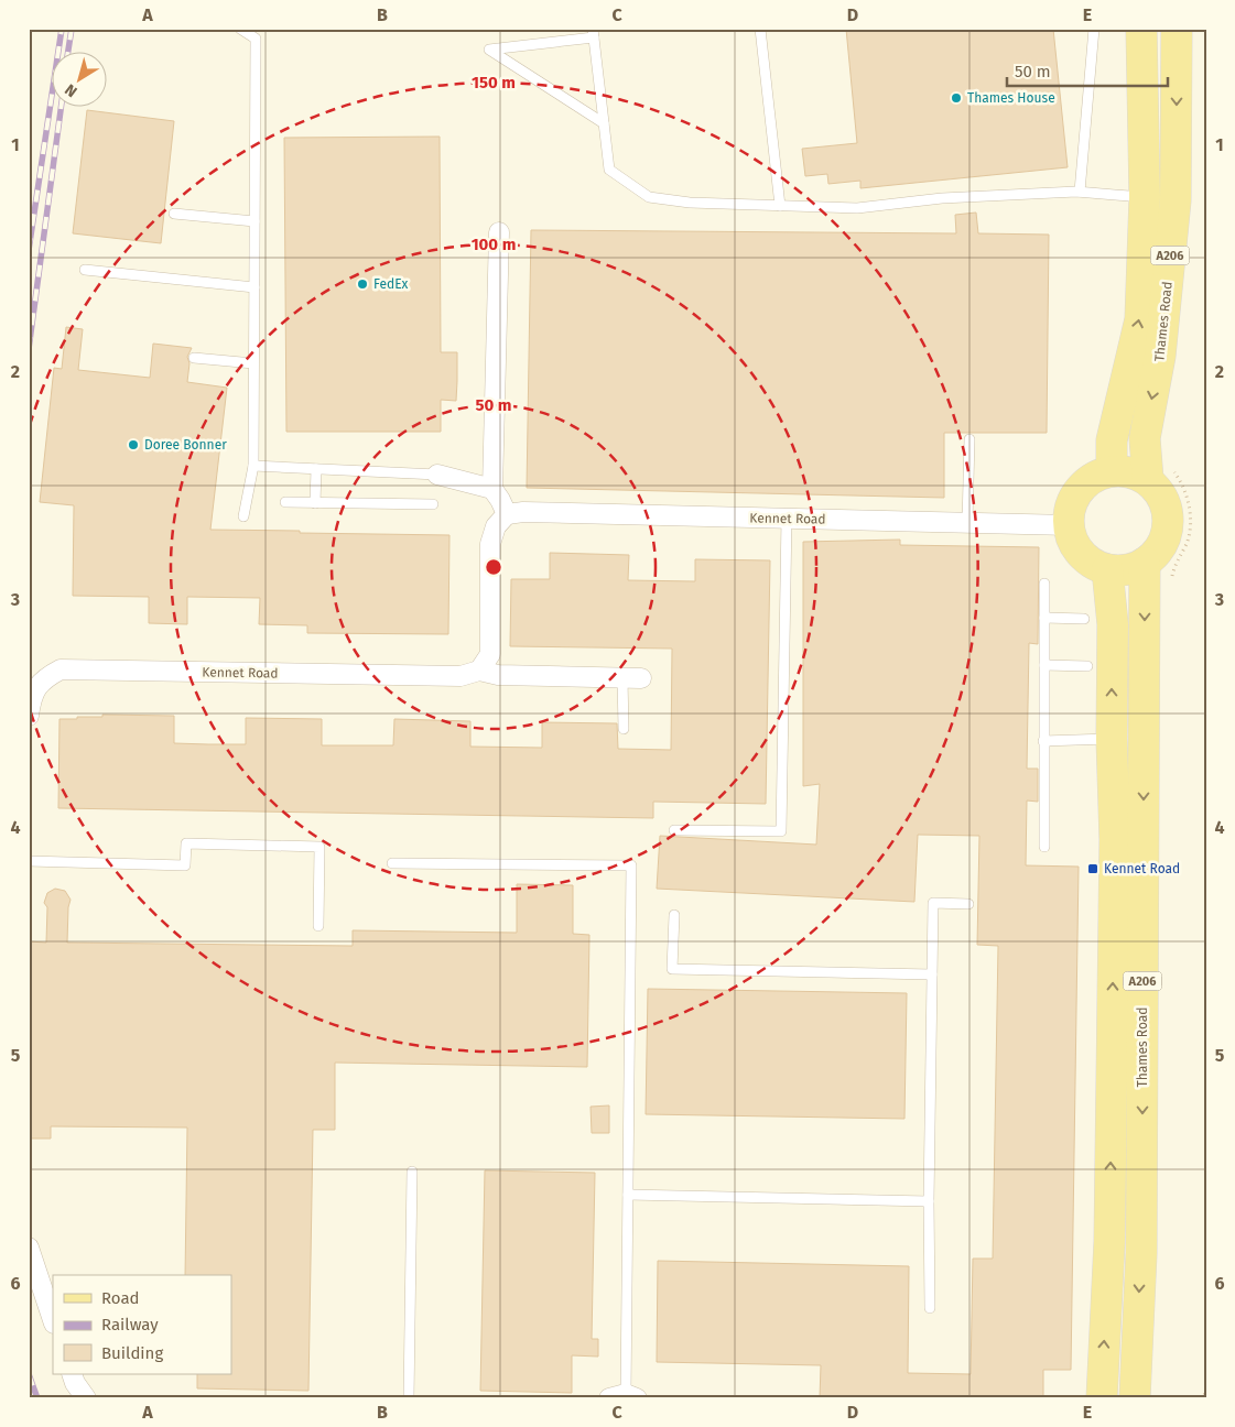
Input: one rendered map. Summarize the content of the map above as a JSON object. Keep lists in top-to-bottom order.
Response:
{
  "streets": {
    "main road": ["A206", "Thames Road"],
    "street": ["Kennet Road"]
  },
  "crossings": [
    ["A206", "Thames Road"],
    ["A206", "Kennet Road"],
    ["Thames Road", "Kennet Road"]
  ],
  "places": {
    "other": ["Thames House", "FedEx", "Doree Bonner"],
    "transit": ["Kennet Road"]
  },
  "legend": ["Road", "Railway", "Building"],
  "scale_bar": "50 m",
  "north": "bottom left",
  "grid": {
    "columns": [
      "A",
      "B",
      "C",
      "D",
      "E"
    ],
    "rows": [
      "1",
      "2",
      "3",
      "4",
      "5",
      "6"
    ]
  },
  "rings": ["150 m", "100 m", "50 m"]
}
